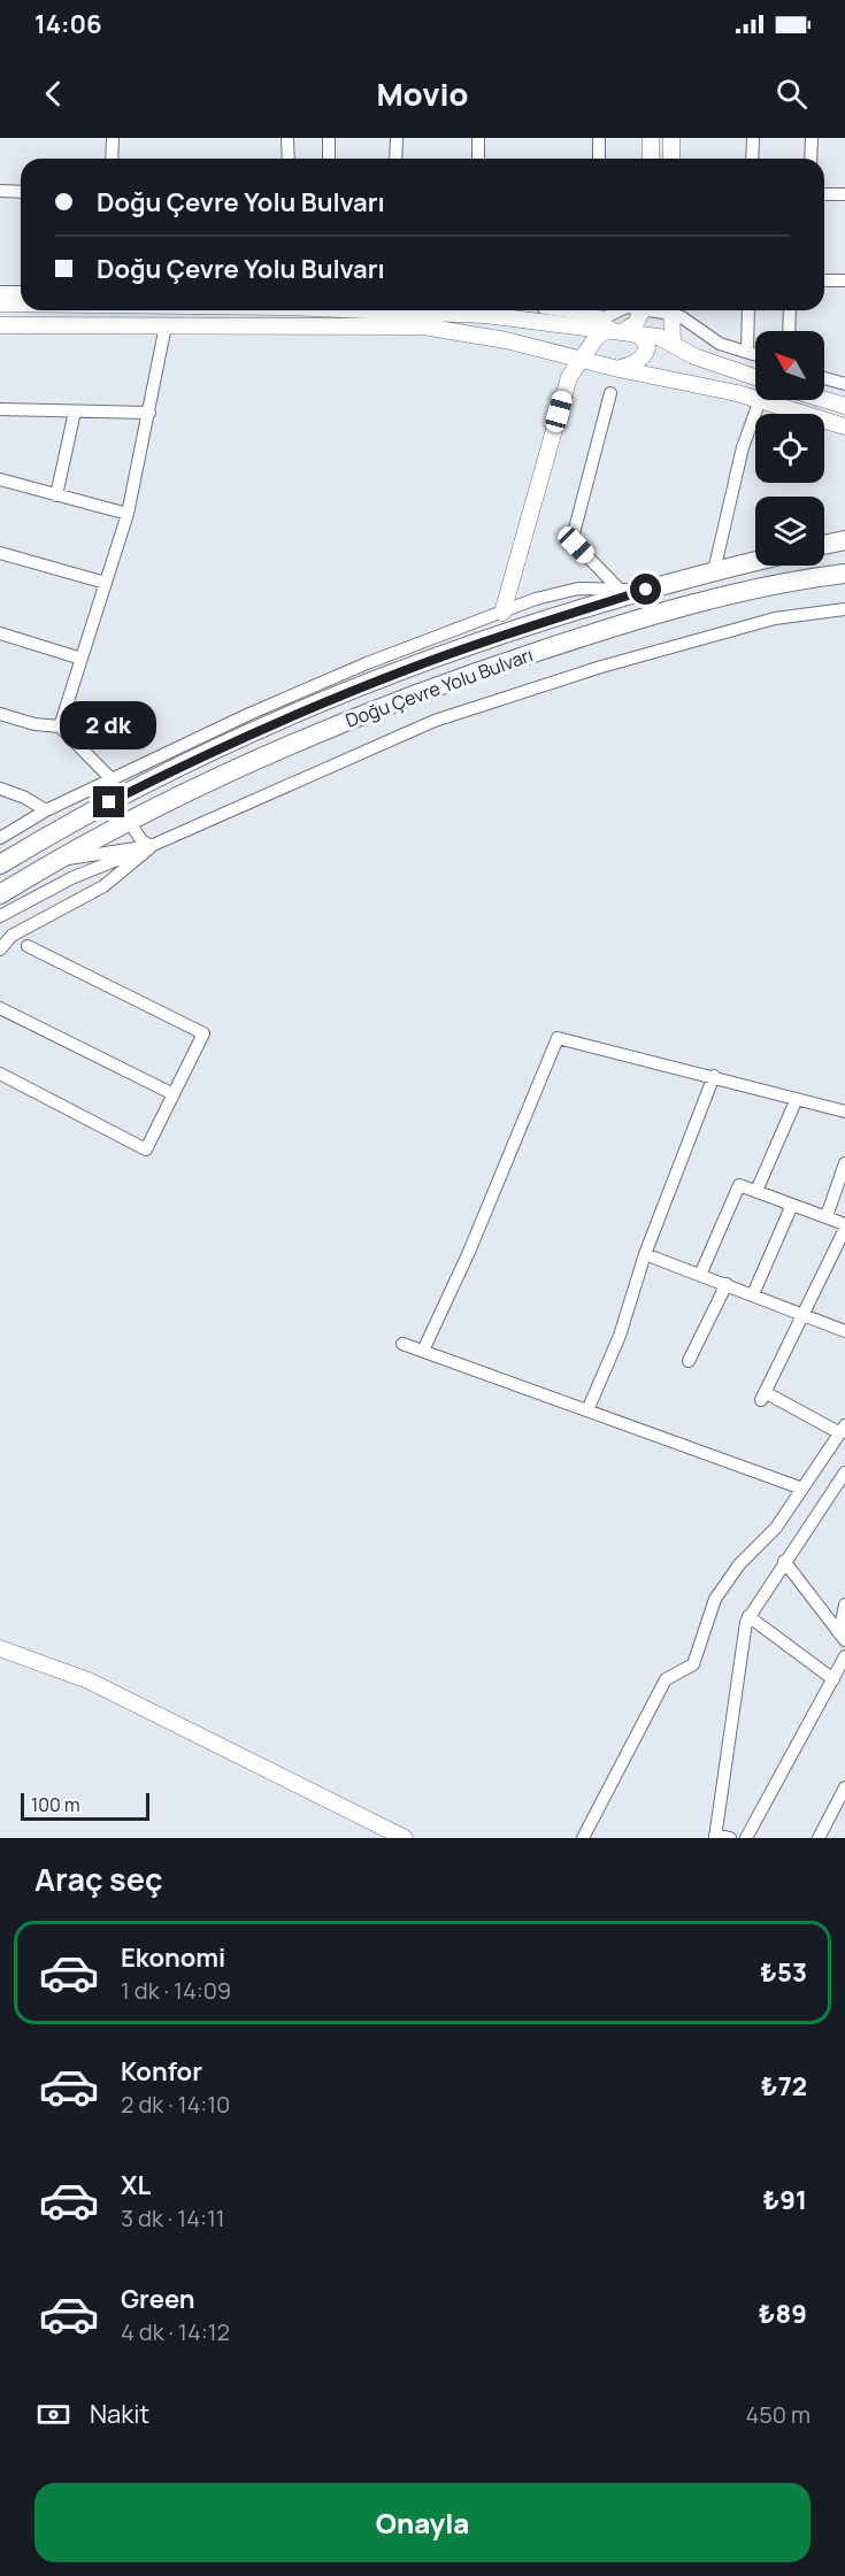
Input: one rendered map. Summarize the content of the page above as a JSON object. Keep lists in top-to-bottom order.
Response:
{
  "streets": {
    "highway": ["Doğu Çevre Yolu Bulvarı"]
  },
  "scale_bar": "100 m",
  "north": "top left",
  "page": {
    "status": "14:06",
    "header": "Movio",
    "banner": ["Doğu Çevre Yolu Bulvarı", "Doğu Çevre Yolu Bulvarı"],
    "bubble": "2 dk",
    "scale": "100 m",
    "heading": "Araç seç",
    "list": [
      {
        "name": "Ekonomi",
        "note": "1 dk · 14:09",
        "value": "₺53"
      },
      {
        "name": "Konfor",
        "note": "2 dk · 14:10",
        "value": "₺72"
      },
      {
        "name": "XL",
        "note": "3 dk · 14:11",
        "value": "₺91"
      },
      {
        "name": "Green",
        "note": "4 dk · 14:12",
        "value": "₺89"
      }
    ],
    "pay": ["Nakit", "450 m"],
    "buttons": "Onayla"
  }
}
